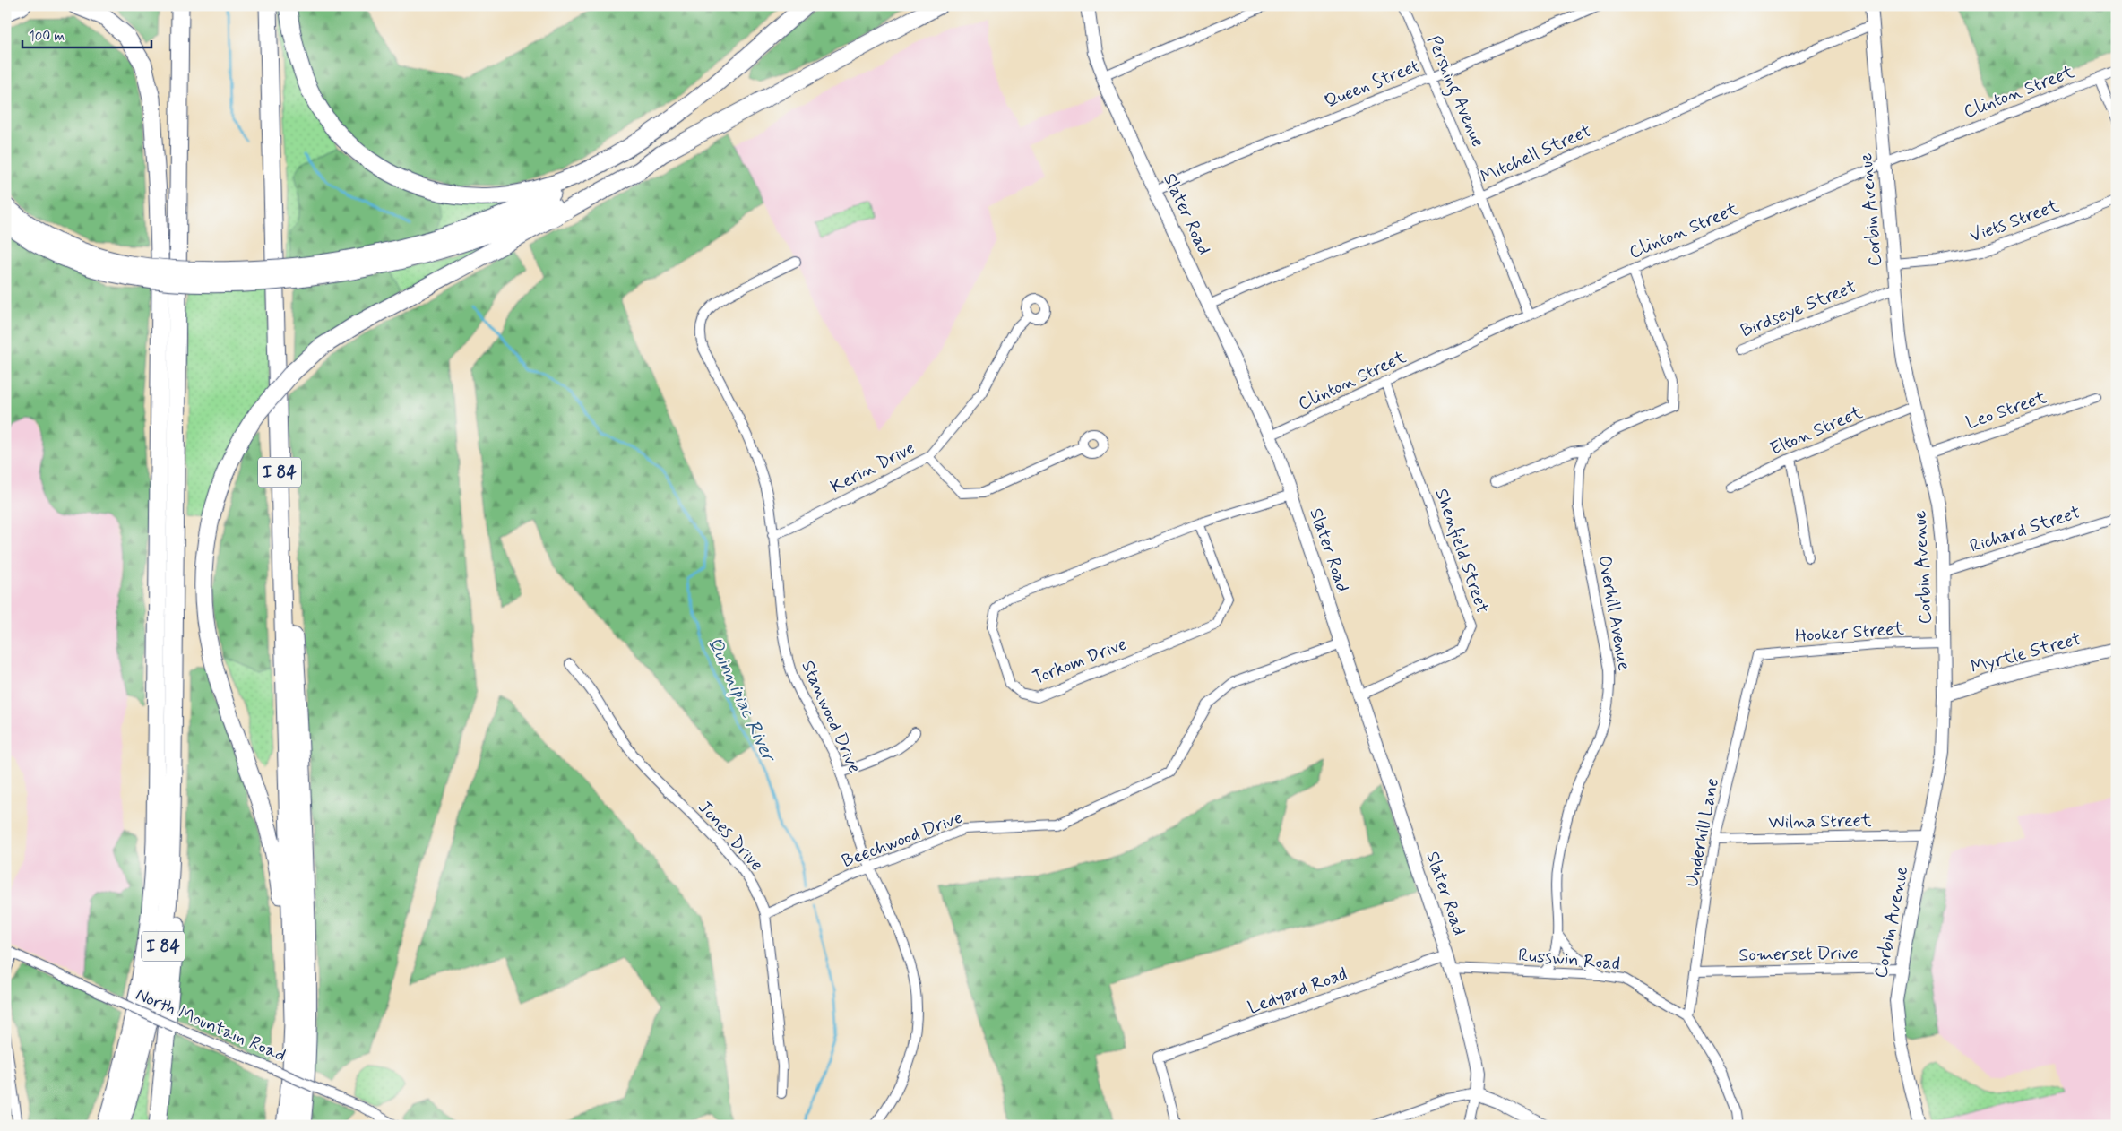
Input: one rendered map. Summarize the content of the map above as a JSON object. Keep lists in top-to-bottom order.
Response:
{
  "streets": {
    "highway": ["I 84"],
    "main road": ["Corbin Avenue", "Slater Road", "Myrtle Street"],
    "street": [
      "Queen Street",
      "Pershing Avenue",
      "Clinton Street",
      "Mitchell Street",
      "Viets Street",
      "Birdseye Street",
      "Leo Street",
      "Elton Street",
      "Kerin Drive",
      "Richard Street",
      "Shenfield Street",
      "Overhill Avenue",
      "Hooker Street",
      "Torkom Drive",
      "Stanwood Drive",
      "Wilna Street",
      "Underhill Lane",
      "Jones Drive",
      "Beechwood Drive",
      "Somerset Drive",
      "Russwin Road",
      "Ledyard Road",
      "North Mountain Road"
    ]
  },
  "crossings": [
    ["Queen Street", "Pershing Avenue"],
    ["Queen Street", "Slater Road"],
    ["Pershing Avenue", "Clinton Street"],
    ["Pershing Avenue", "Mitchell Street"],
    ["Clinton Street", "Corbin Avenue"],
    ["Clinton Street", "Slater Road"],
    ["Clinton Street", "Shenfield Street"],
    ["Mitchell Street", "Corbin Avenue"],
    ["Mitchell Street", "Slater Road"],
    ["Corbin Avenue", "Viets Street"],
    ["Corbin Avenue", "Birdseye Street"],
    ["Corbin Avenue", "Leo Street"],
    ["Corbin Avenue", "Elton Street"],
    ["Corbin Avenue", "Richard Street"],
    ["Corbin Avenue", "Hooker Street"],
    ["Corbin Avenue", "Myrtle Street"],
    ["Corbin Avenue", "Wilna Street"],
    ["Corbin Avenue", "Somerset Drive"],
    ["Slater Road", "Shenfield Street"],
    ["Slater Road", "Torkom Drive"],
    ["Slater Road", "Beechwood Drive"],
    ["Slater Road", "Russwin Road"],
    ["Slater Road", "Ledyard Road"],
    ["Kerin Drive", "Stanwood Drive"],
    ["Overhill Avenue", "Russwin Road"],
    ["Hooker Street", "Underhill Lane"],
    ["Stanwood Drive", "Beechwood Drive"],
    ["Wilna Street", "Underhill Lane"],
    ["Underhill Lane", "Somerset Drive"],
    ["Underhill Lane", "Russwin Road"],
    ["Jones Drive", "Beechwood Drive"]
  ],
  "water": ["Quinnipiac River"],
  "scale_bar": "100 m"
}
